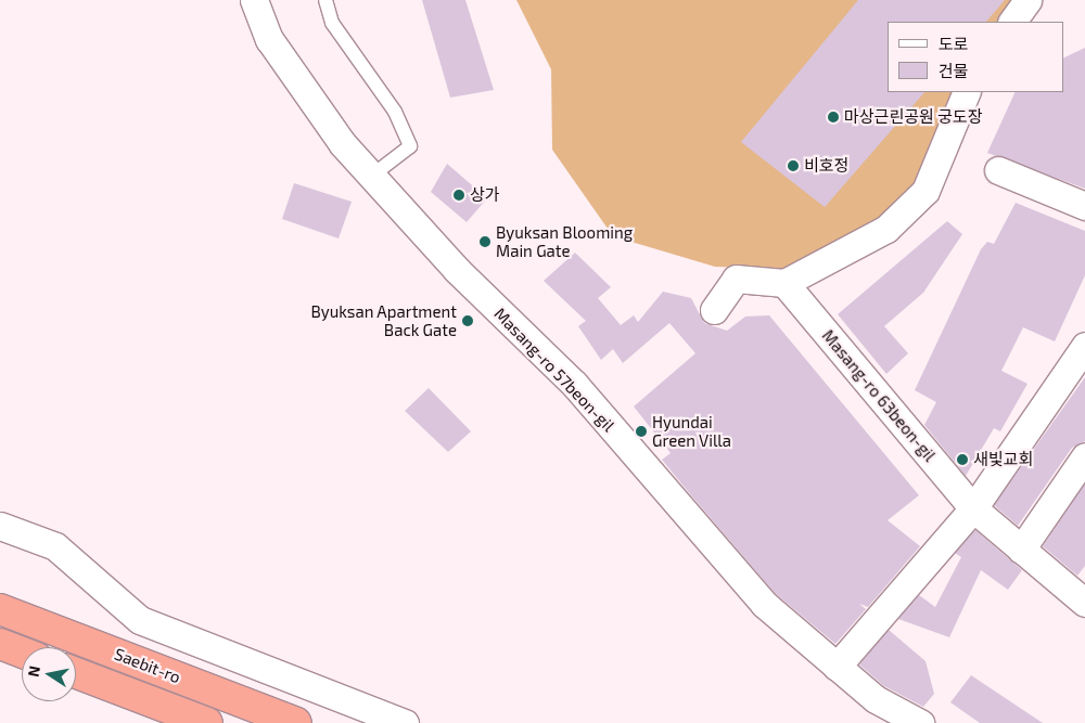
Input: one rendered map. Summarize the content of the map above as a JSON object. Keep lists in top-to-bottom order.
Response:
{
  "streets": {
    "highway": ["Saebit-ro"],
    "street": ["Masang-ro 57beon-gil", "Masang-ro 63beon-gil"]
  },
  "places": [
    "마상근린공원 궁도장",
    "비호정",
    "상가",
    "Byuksan Blooming Main Gate",
    "Byuksan Apartment Back Gate",
    "Hyundai Green Villa",
    "새빛교회"
  ],
  "legend": ["도로", "건물"],
  "north": "left"
}
